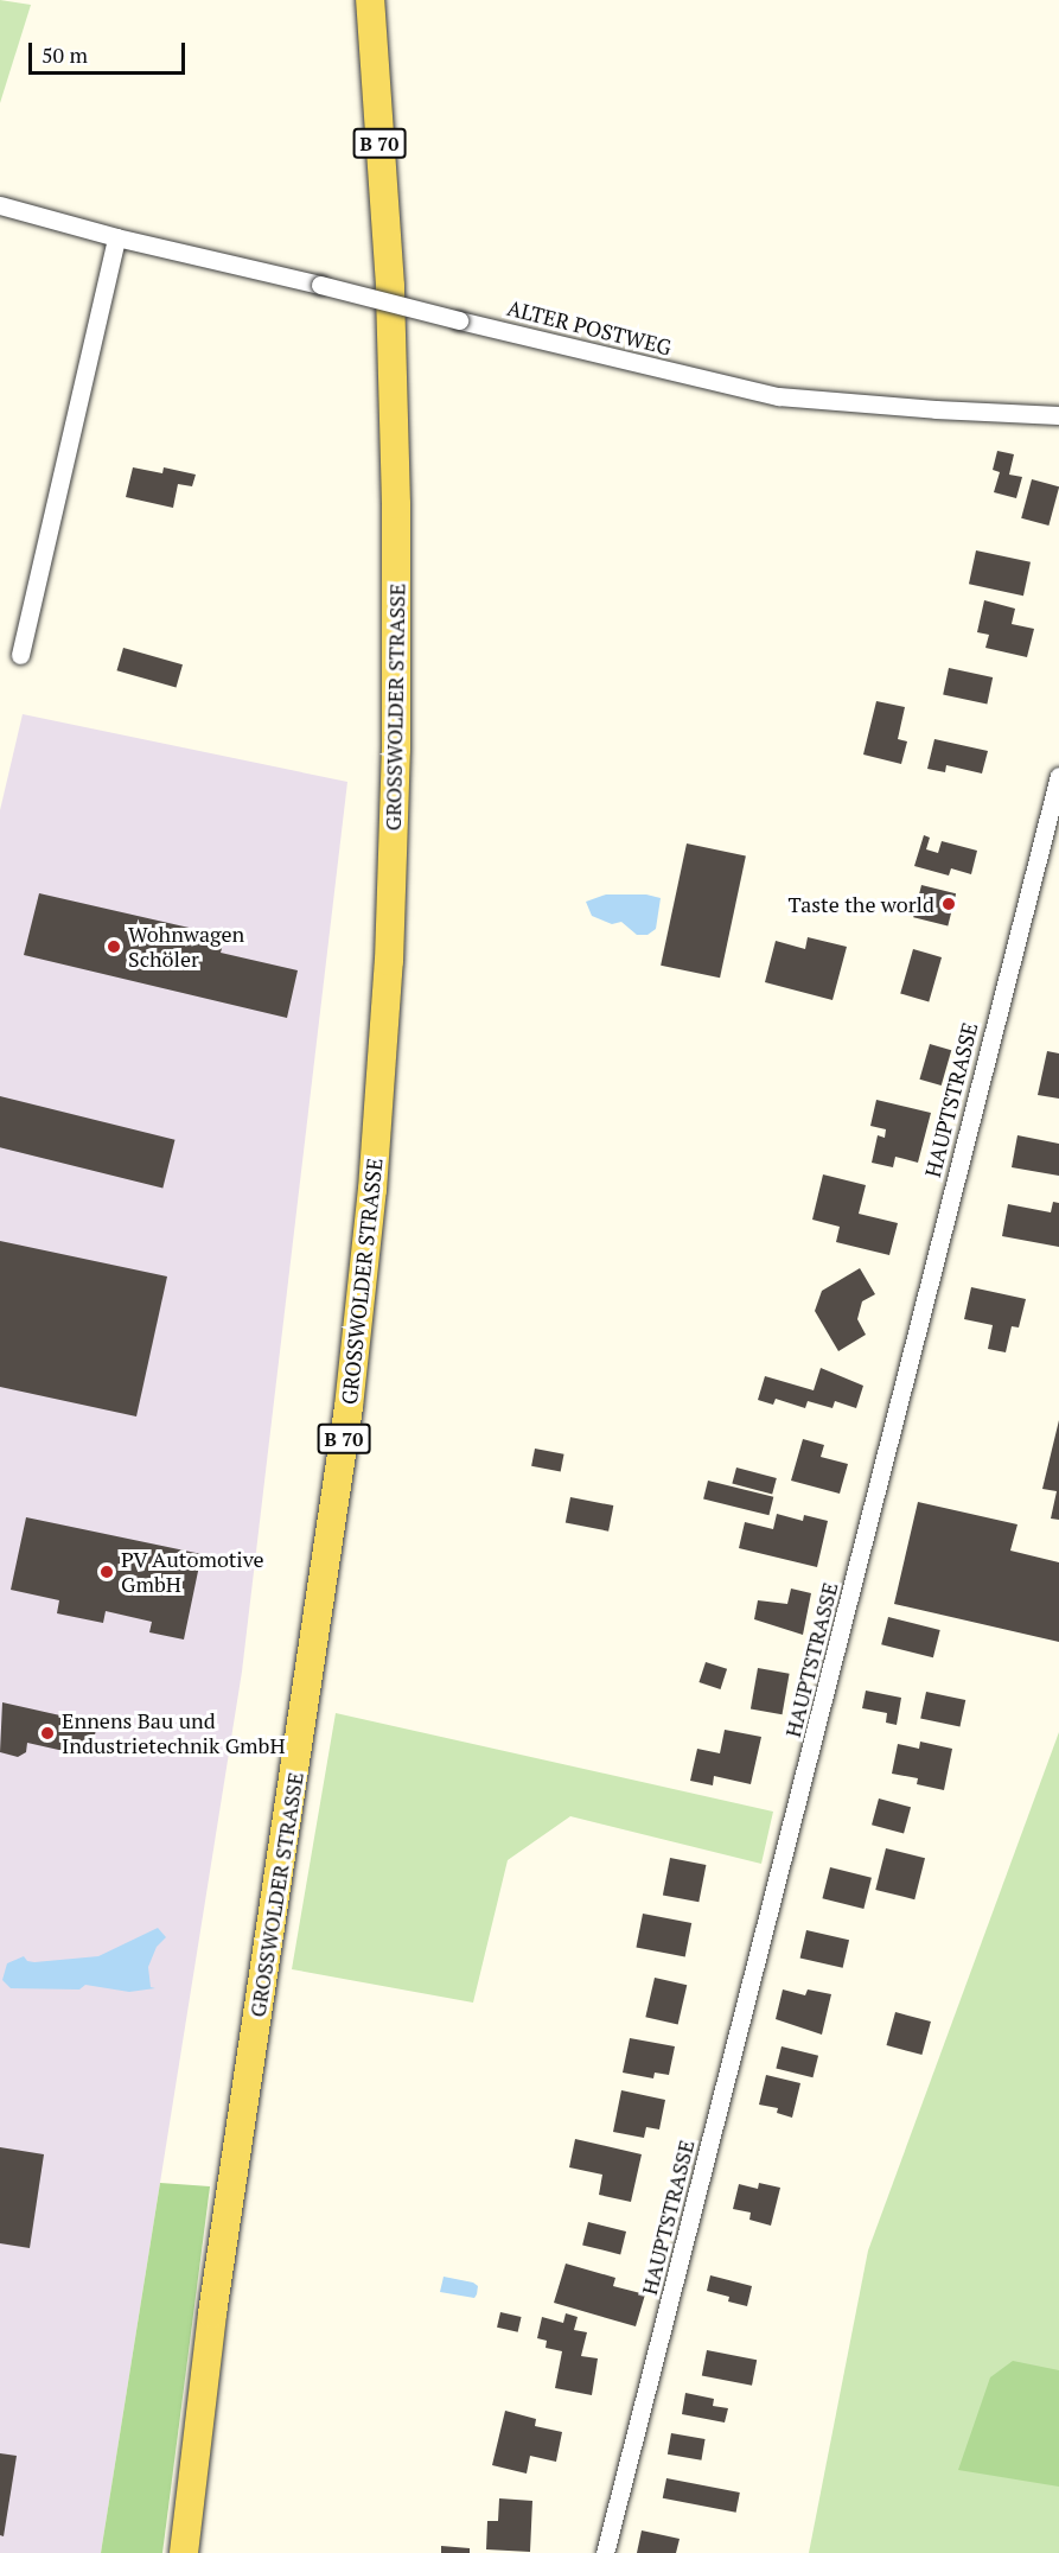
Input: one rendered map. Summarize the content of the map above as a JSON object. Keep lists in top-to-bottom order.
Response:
{
  "streets": {
    "main road": ["B 70", "GROSSWOLDER STRASSE"],
    "street": ["ALTER POSTWEG", "HAUPTSTRASSE"]
  },
  "places": [
    "Taste the world",
    "Wohnwagen Schöler",
    "PV Automotive GmbH",
    "Ennens Bau und Industrietechnik GmbH"
  ],
  "scale_bar": "50 m"
}
